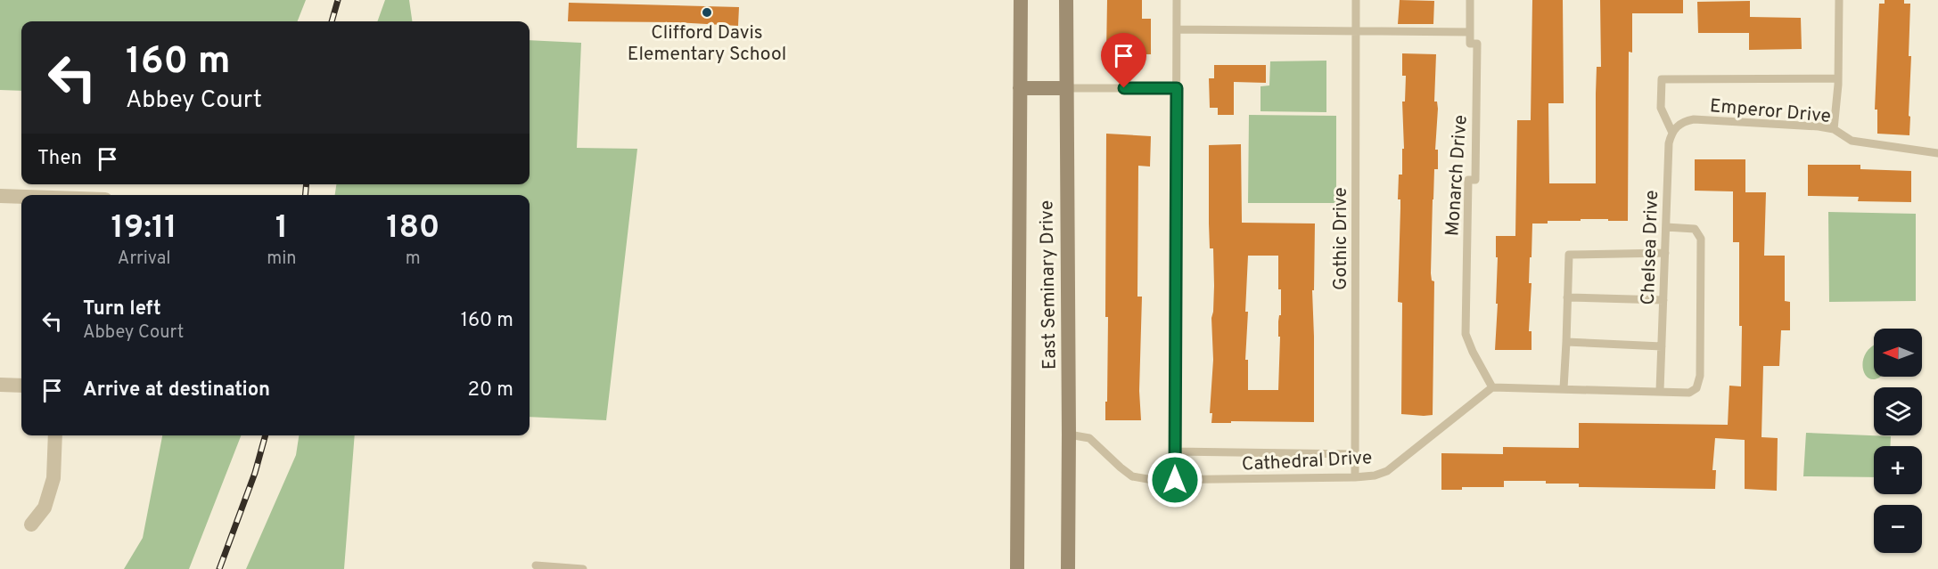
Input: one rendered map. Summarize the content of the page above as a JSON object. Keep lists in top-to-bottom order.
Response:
{
  "streets": {
    "main road": ["East Seminary Drive"],
    "lane": [
      "Emperor Drive",
      "Monarch Drive",
      "Gothic Drive",
      "Chelsea Drive",
      "Cathedral Drive"
    ]
  },
  "crossings": [
    ["Emperor Drive", "Chelsea Drive"],
    ["Monarch Drive", "Cathedral Drive"],
    ["Gothic Drive", "Cathedral Drive"],
    ["East Seminary Drive", "Cathedral Drive"]
  ],
  "places": ["Clifford Davis Elementary School"],
  "north": "left",
  "page": {
    "turn": ["160 m", "Abbey Court"],
    "then": "Then",
    "eta": [
      "19:11",
      "Arrival",
      "1",
      "min",
      "180",
      "m"
    ],
    "list": [
      {
        "name": "Turn left",
        "note": "Abbey Court",
        "value": "160 m"
      },
      {
        "name": "Arrive at destination",
        "value": "20 m"
      }
    ],
    "map_buttons": ["+", "−"]
  }
}
